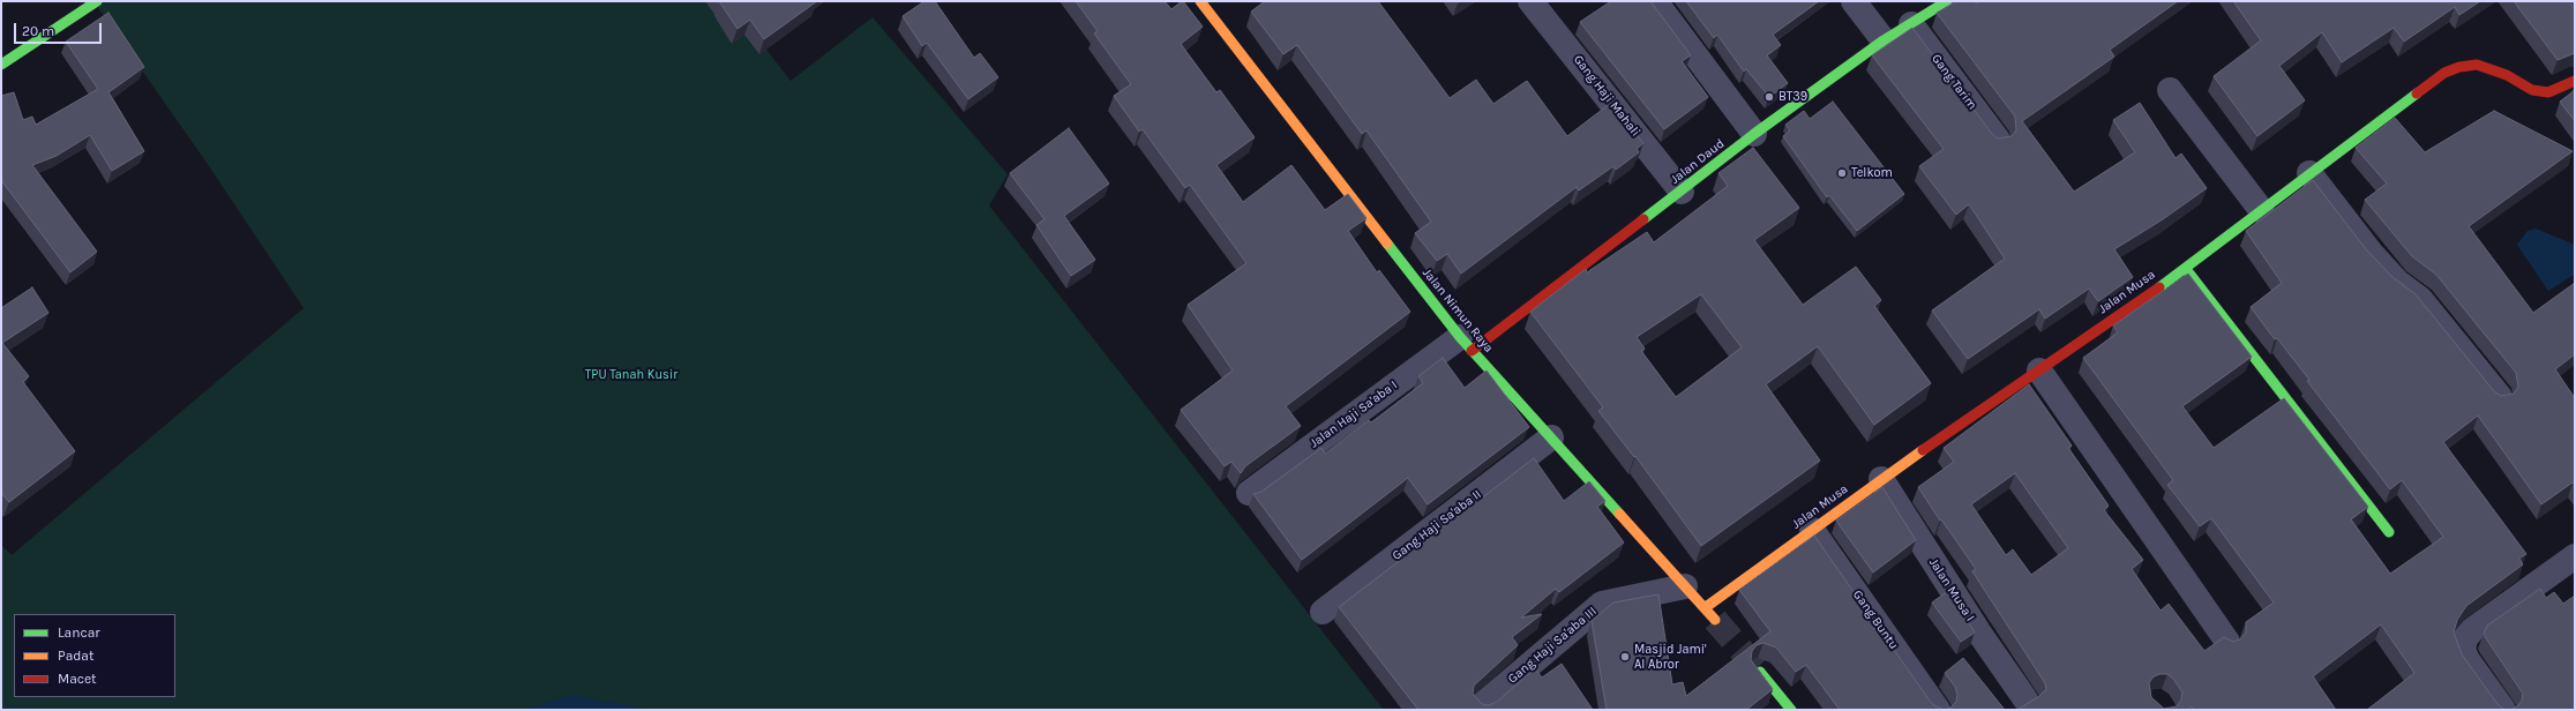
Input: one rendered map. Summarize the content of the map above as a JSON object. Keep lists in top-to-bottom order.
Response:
{
  "streets": {
    "street": [
      "Gang Tarim",
      "Gang Haji Mahali",
      "Jalan Daud",
      "Jalan Musa",
      "Jalan Nimun Raya",
      "Jalan Haji Sa'aba I",
      "Gang Haji Sa'aba II",
      "Jalan Musa I",
      "Gang Buntu",
      "Gang Haji Sa'aba III"
    ]
  },
  "crossings": [
    ["Gang Tarim", "Jalan Daud"],
    ["Gang Haji Mahali", "Jalan Daud"],
    ["Jalan Daud", "Jalan Nimun Raya"],
    ["Jalan Daud", "Jalan Haji Sa'aba I"],
    ["Jalan Musa", "Jalan Nimun Raya"],
    ["Jalan Musa", "Jalan Musa I"],
    ["Jalan Musa", "Gang Buntu"],
    ["Jalan Nimun Raya", "Jalan Haji Sa'aba I"],
    ["Jalan Nimun Raya", "Gang Haji Sa'aba II"],
    ["Jalan Nimun Raya", "Gang Haji Sa'aba III"]
  ],
  "parks": ["TPU Tanah Kusir"],
  "places": ["BT39", "Telkom", "Masjid Jami' Al Abror"],
  "legend": ["Lancar", "Padat", "Macet"],
  "scale_bar": "20 m"
}
